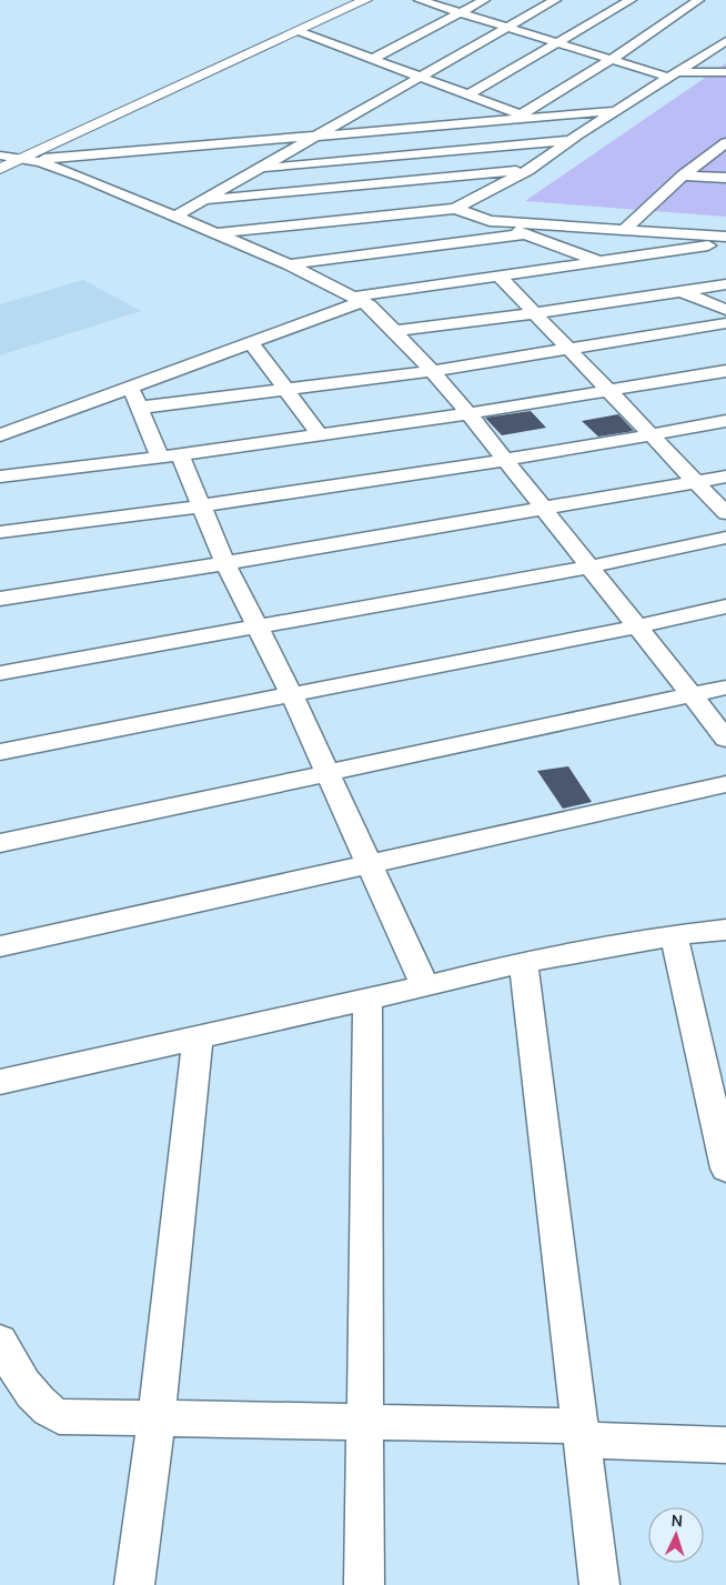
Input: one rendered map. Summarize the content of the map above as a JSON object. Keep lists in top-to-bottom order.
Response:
{
  "north": "top"
}
